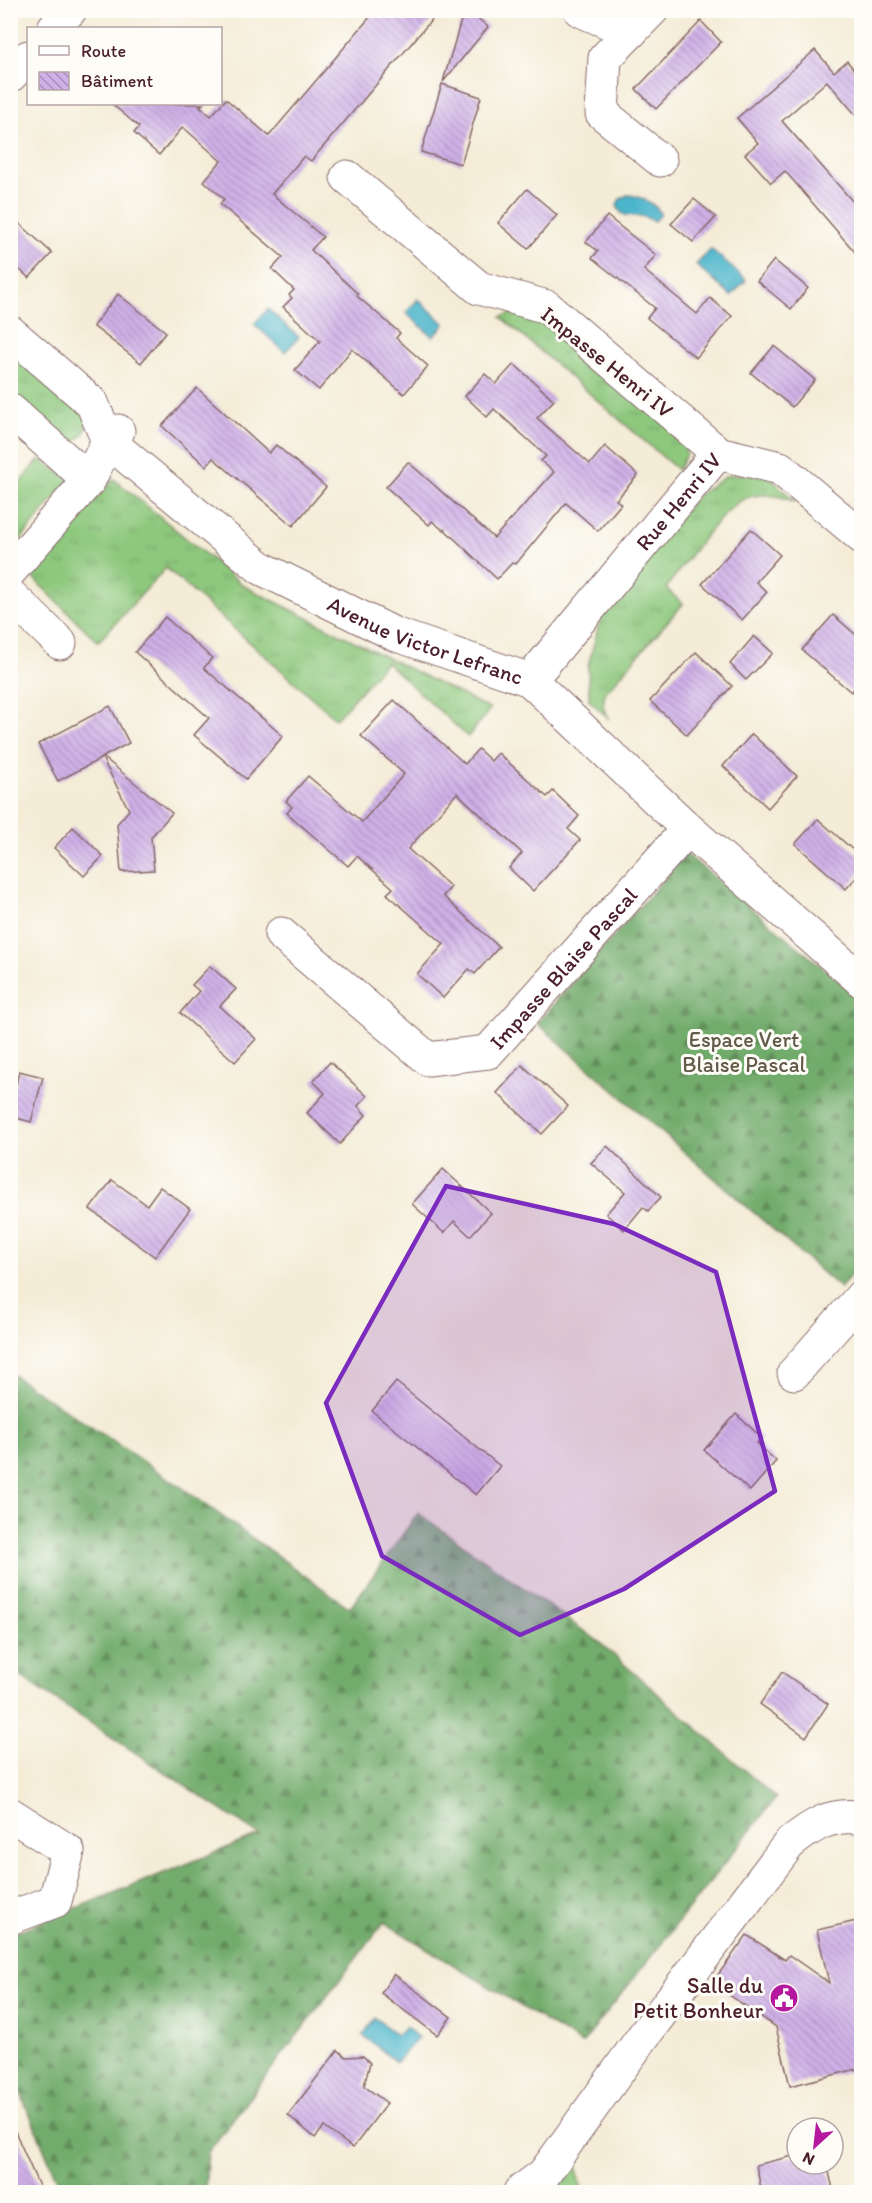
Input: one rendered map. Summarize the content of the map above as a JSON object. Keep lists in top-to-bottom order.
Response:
{
  "streets": {
    "street": [
      "Impasse Henri IV",
      "Rue Henri IV",
      "Avenue Victor Lefranc",
      "Impasse Blaise Pascal"
    ]
  },
  "crossings": [
    ["Impasse Henri IV", "Rue Henri IV"],
    ["Rue Henri IV", "Avenue Victor Lefranc"],
    ["Avenue Victor Lefranc", "Impasse Blaise Pascal"]
  ],
  "parks": ["Espace Vert Blaise Pascal"],
  "places": {
    "public building": ["Salle du Petit Bonheur"]
  },
  "legend": ["Route", "Bâtiment"],
  "north": "bottom left"
}
